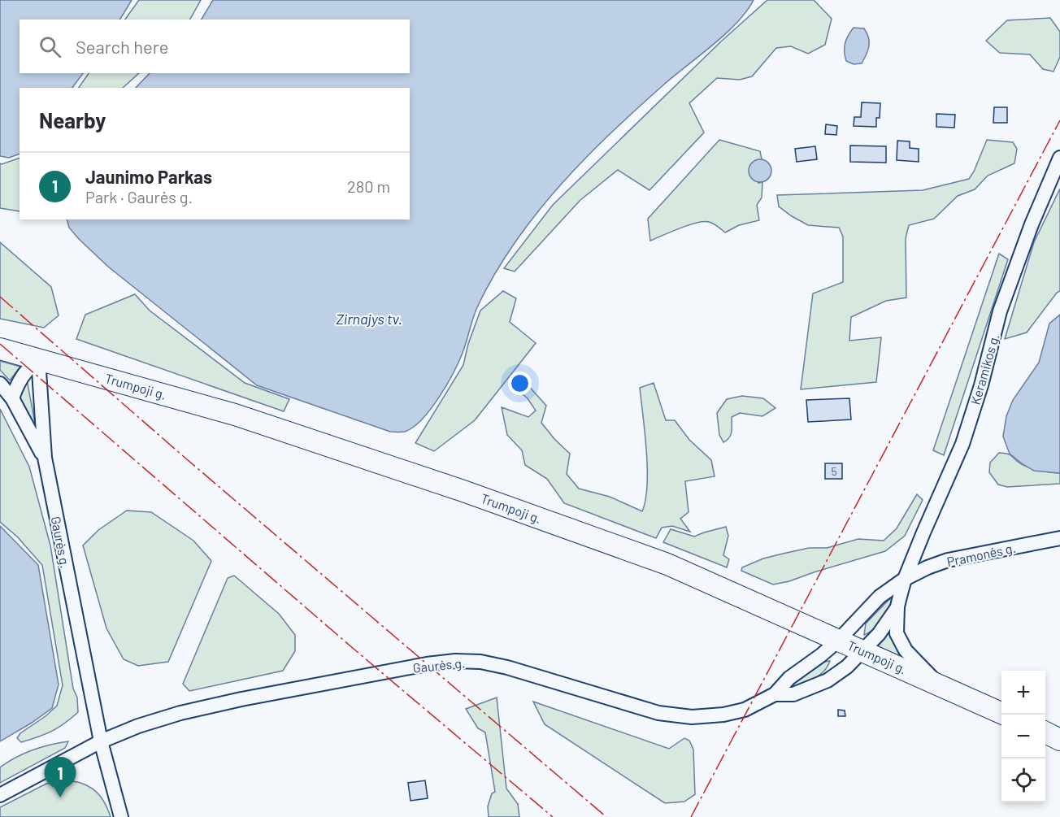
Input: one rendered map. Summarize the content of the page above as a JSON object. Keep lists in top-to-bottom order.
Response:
{
  "streets": {
    "main road": ["Trumpoji g."],
    "street": ["Keramikos g.", "Gaurės g.", "Pramonės g."]
  },
  "crossings": [
    ["Keramikos g.", "Pramonės g."],
    ["Trumpoji g.", "Gaurės g."],
    ["Trumpoji g.", "Pramonės g."],
    ["Gaurės g.", "Pramonės g."]
  ],
  "water": ["Zirnajys tv."],
  "house_numbers": ["5"],
  "page": {
    "search": "Search here",
    "heading": "Nearby",
    "list": [
      {
        "mark": "1",
        "name": "Jaunimo Parkas",
        "note": "Park · Gaurės g.",
        "value": "280 m"
      }
    ],
    "map_buttons": ["+", "−"],
    "pins": "1"
  }
}
